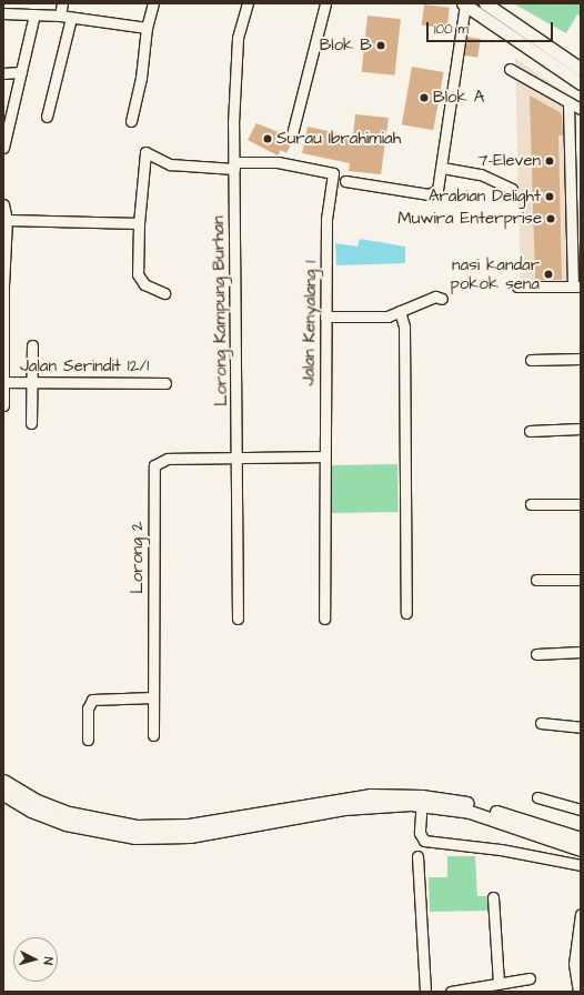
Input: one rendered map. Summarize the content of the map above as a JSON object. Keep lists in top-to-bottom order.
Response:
{
  "streets": {
    "street": [
      "Lorong Kampung Burhan",
      "Jalan Kenyalang 1",
      "Jalan Serindit 12/1",
      "Lorong 2"
    ]
  },
  "crossings": [
    ["Lorong Kampung Burhan", "Jalan Kenyalang 1"],
    ["Lorong Kampung Burhan", "Lorong 2"]
  ],
  "places": [
    "Blok B",
    "Blok A",
    "Surau Ibrahimiah",
    "7-Eleven",
    "Arabian Delight",
    "Muwira Enterprise",
    "nasi kandar pokok sena"
  ],
  "scale_bar": "100 m",
  "north": "right"
}
